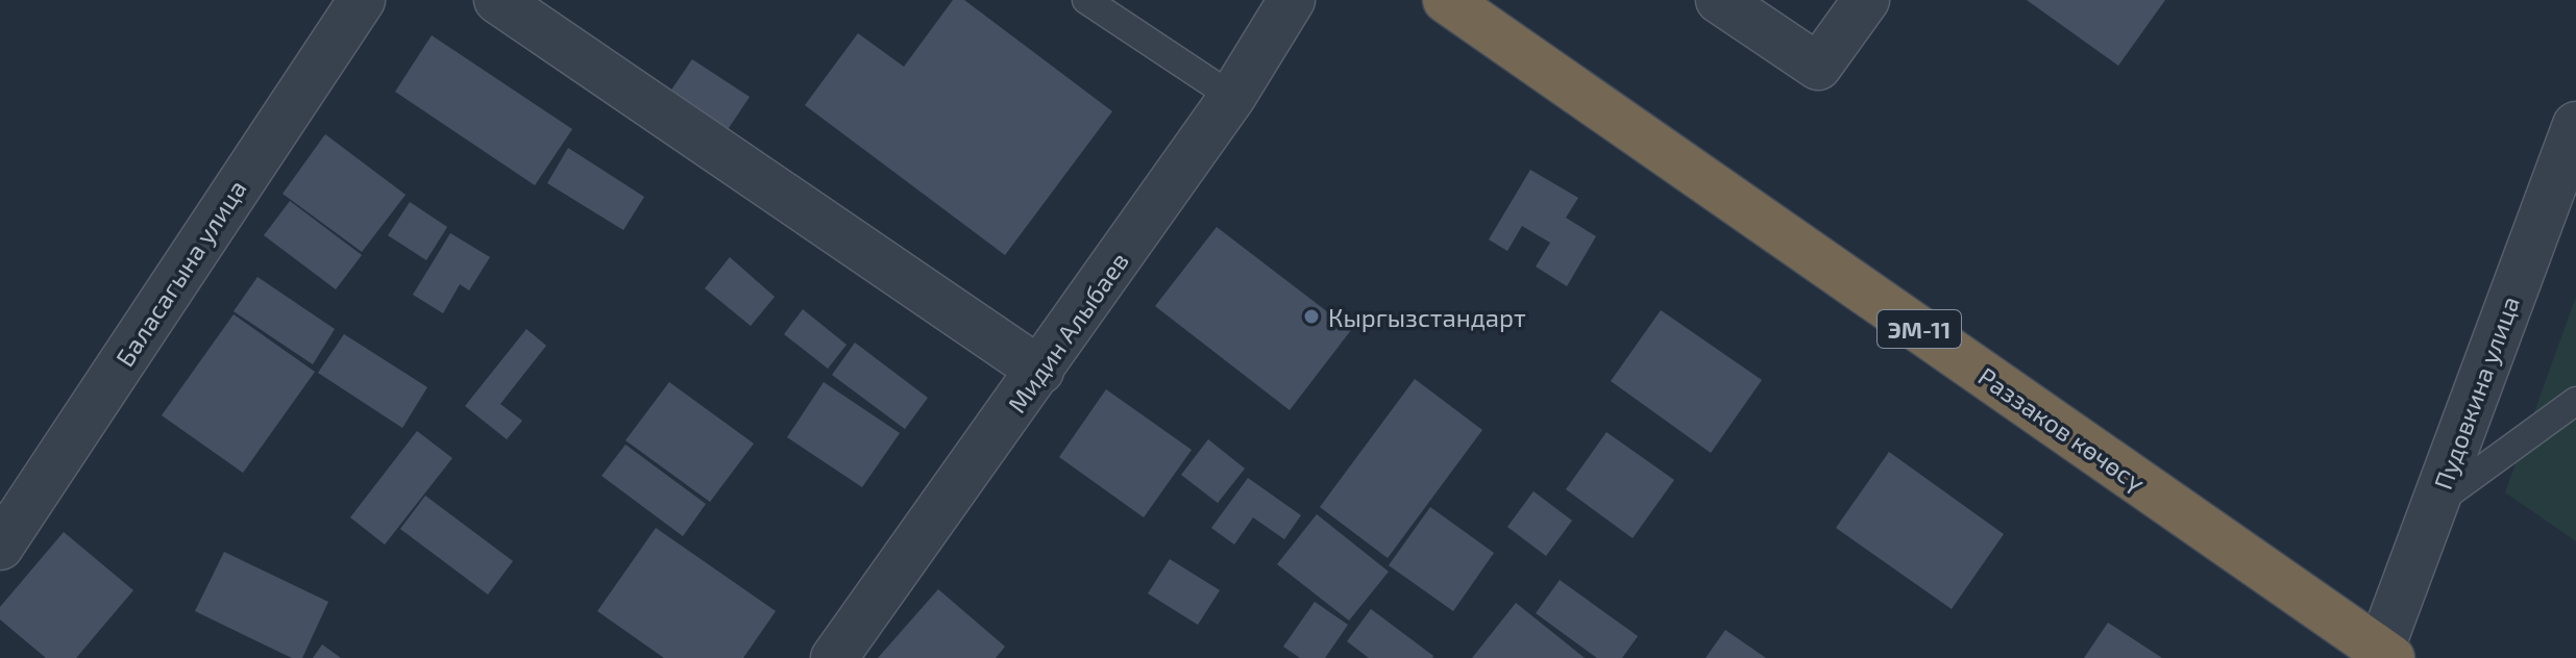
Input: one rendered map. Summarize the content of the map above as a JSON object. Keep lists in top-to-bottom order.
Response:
{
  "streets": {
    "highway": ["ЭМ-11", "Раззаков көчөсү"],
    "street": ["Баласагына улица", "Мидин Алыбаев", "Пудовкина улица"]
  },
  "crossings": [
    ["Пудовкина улица", "Раззаков көчөсү"]
  ],
  "places": ["Кыргызстандарт"]
}
